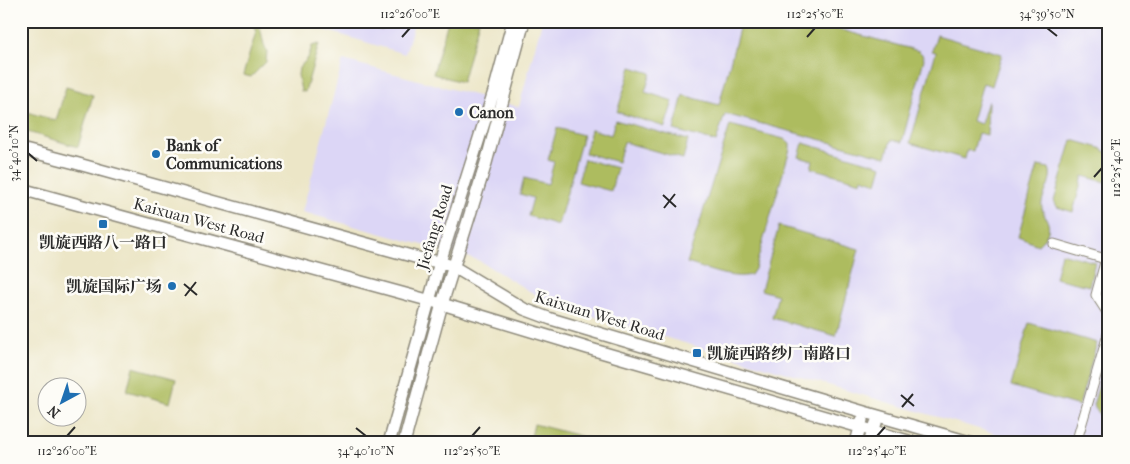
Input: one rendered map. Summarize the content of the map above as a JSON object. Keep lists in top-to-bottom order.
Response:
{
  "streets": {
    "main road": ["Kaixuan West Road", "Jiefang Road"]
  },
  "crossings": [
    ["Kaixuan West Road", "Jiefang Road"]
  ],
  "places": {
    "other": ["Canon", "Bank of Communications", "凯旋国际广场"],
    "transit": ["凯旋西路八一路口", "凯旋西路纱厂南路口"]
  },
  "north": "bottom left",
  "coordinates": [
    "112°26'00\"E",
    "112°25'50\"E",
    "34°39'50\"N",
    "34°40'10\"N",
    "112°25'40\"E"
  ]
}
